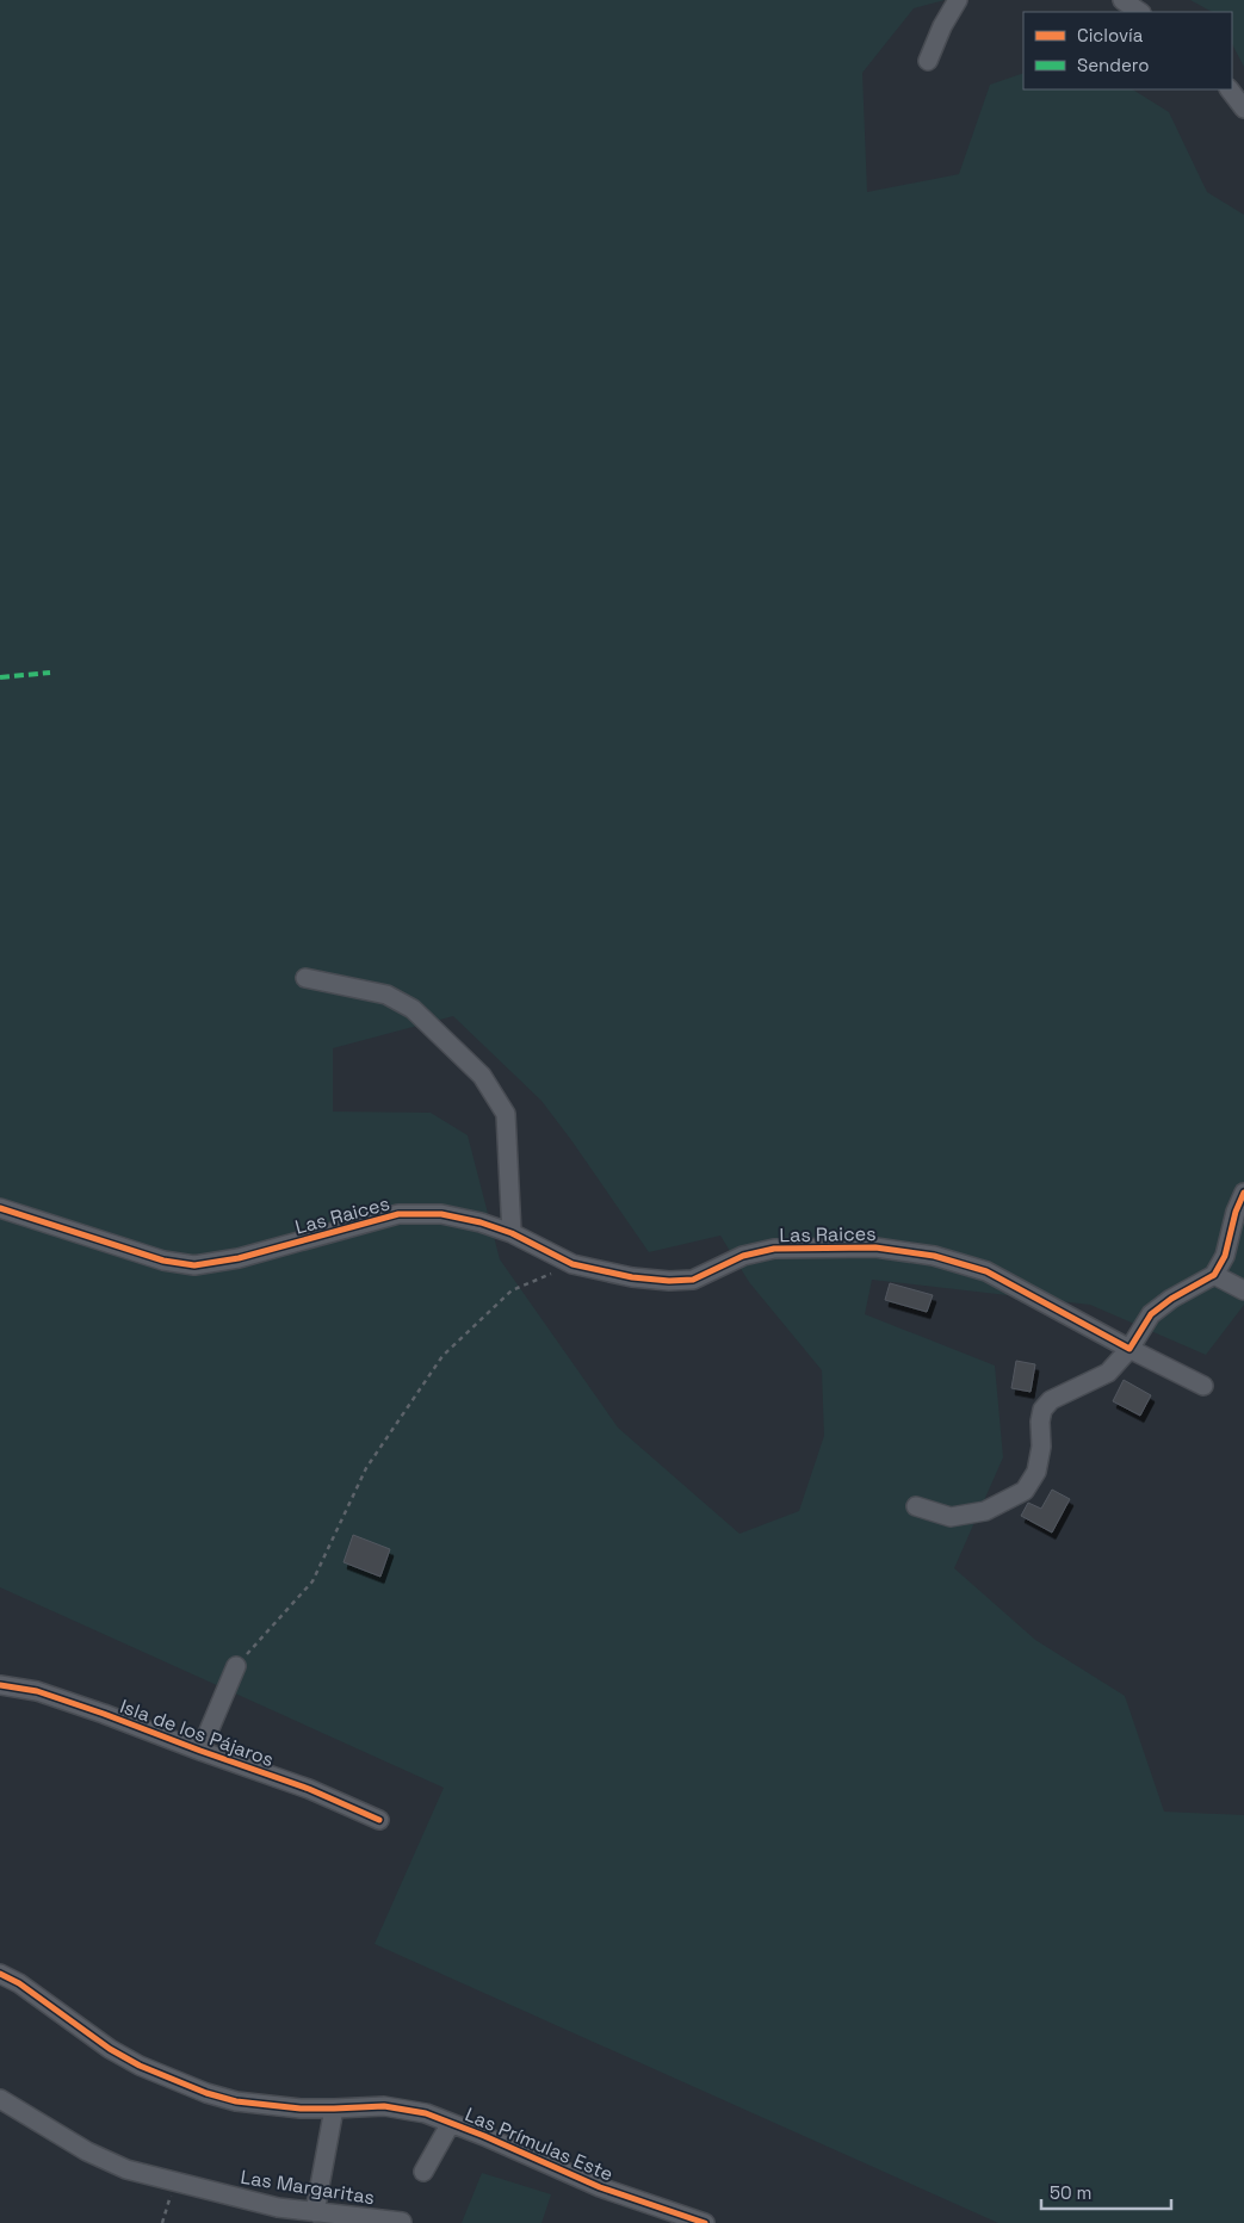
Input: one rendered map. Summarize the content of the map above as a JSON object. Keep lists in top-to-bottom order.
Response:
{
  "streets": {
    "street": [
      "Las Raices",
      "Isla de los Pájaros",
      "Las Prímulas Este",
      "Las Margaritas"
    ]
  },
  "legend": ["Ciclovía", "Sendero"],
  "scale_bar": "50 m"
}
